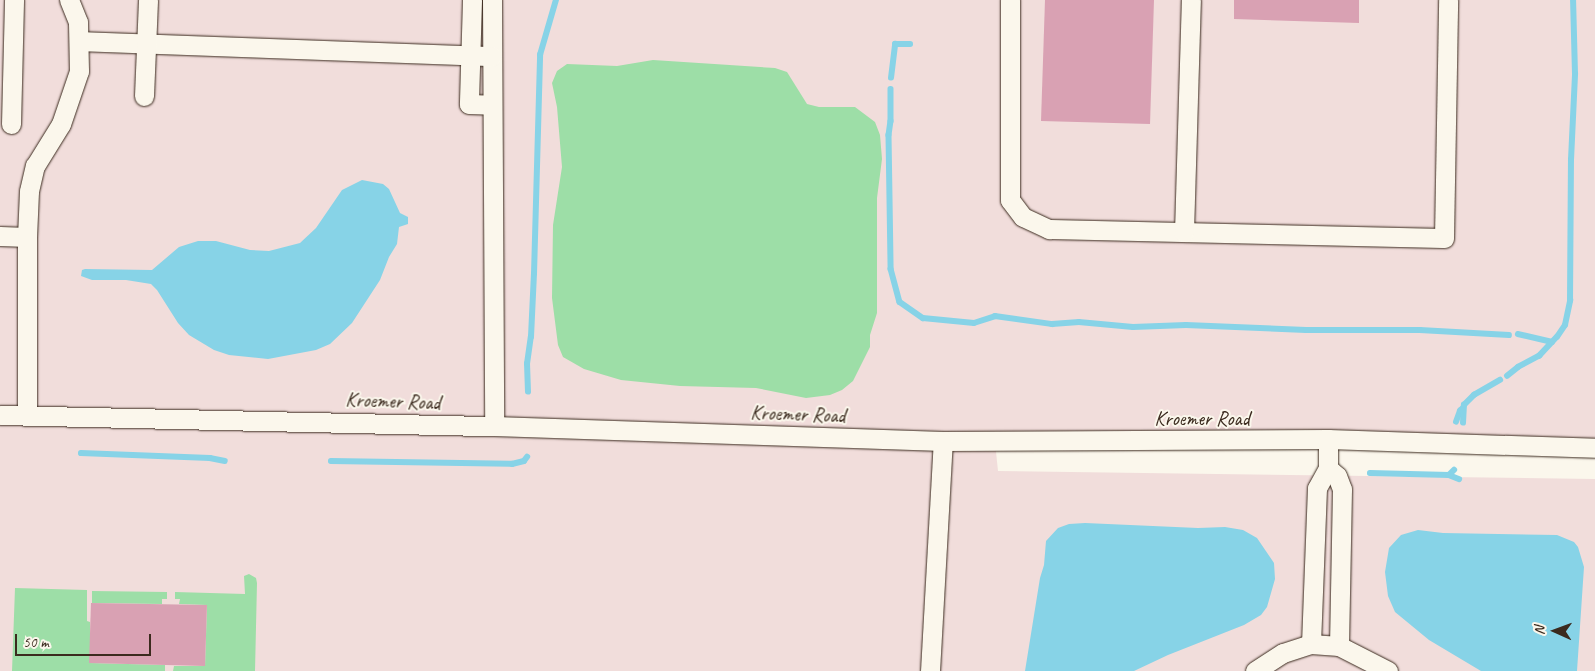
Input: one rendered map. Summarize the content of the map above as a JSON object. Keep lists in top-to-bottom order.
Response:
{
  "streets": {
    "street": ["Kroemer Road"]
  },
  "scale_bar": "50 m",
  "north": "left"
}
